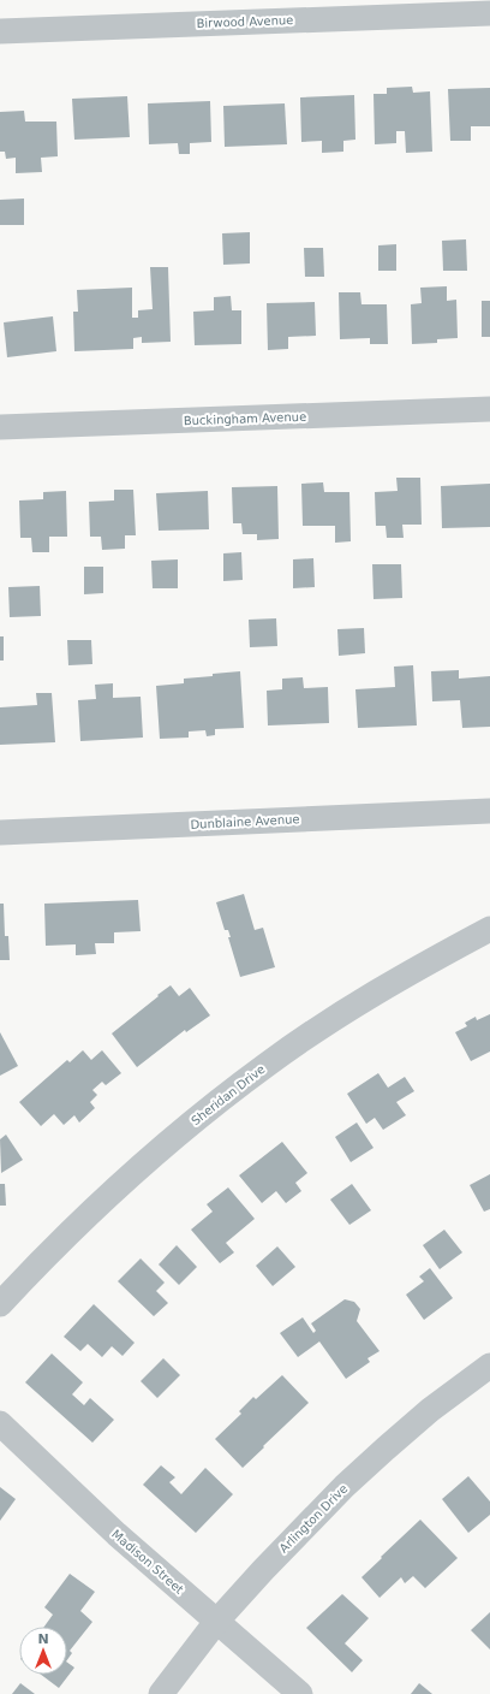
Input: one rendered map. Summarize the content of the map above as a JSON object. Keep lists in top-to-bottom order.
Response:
{
  "streets": {
    "street": [
      "Birwood Avenue",
      "Buckingham Avenue",
      "Dunblaine Avenue",
      "Sheridan Drive",
      "Arlington Drive",
      "Madison Street"
    ]
  },
  "crossings": [
    ["Arlington Drive", "Madison Street"]
  ],
  "north": "top"
}
